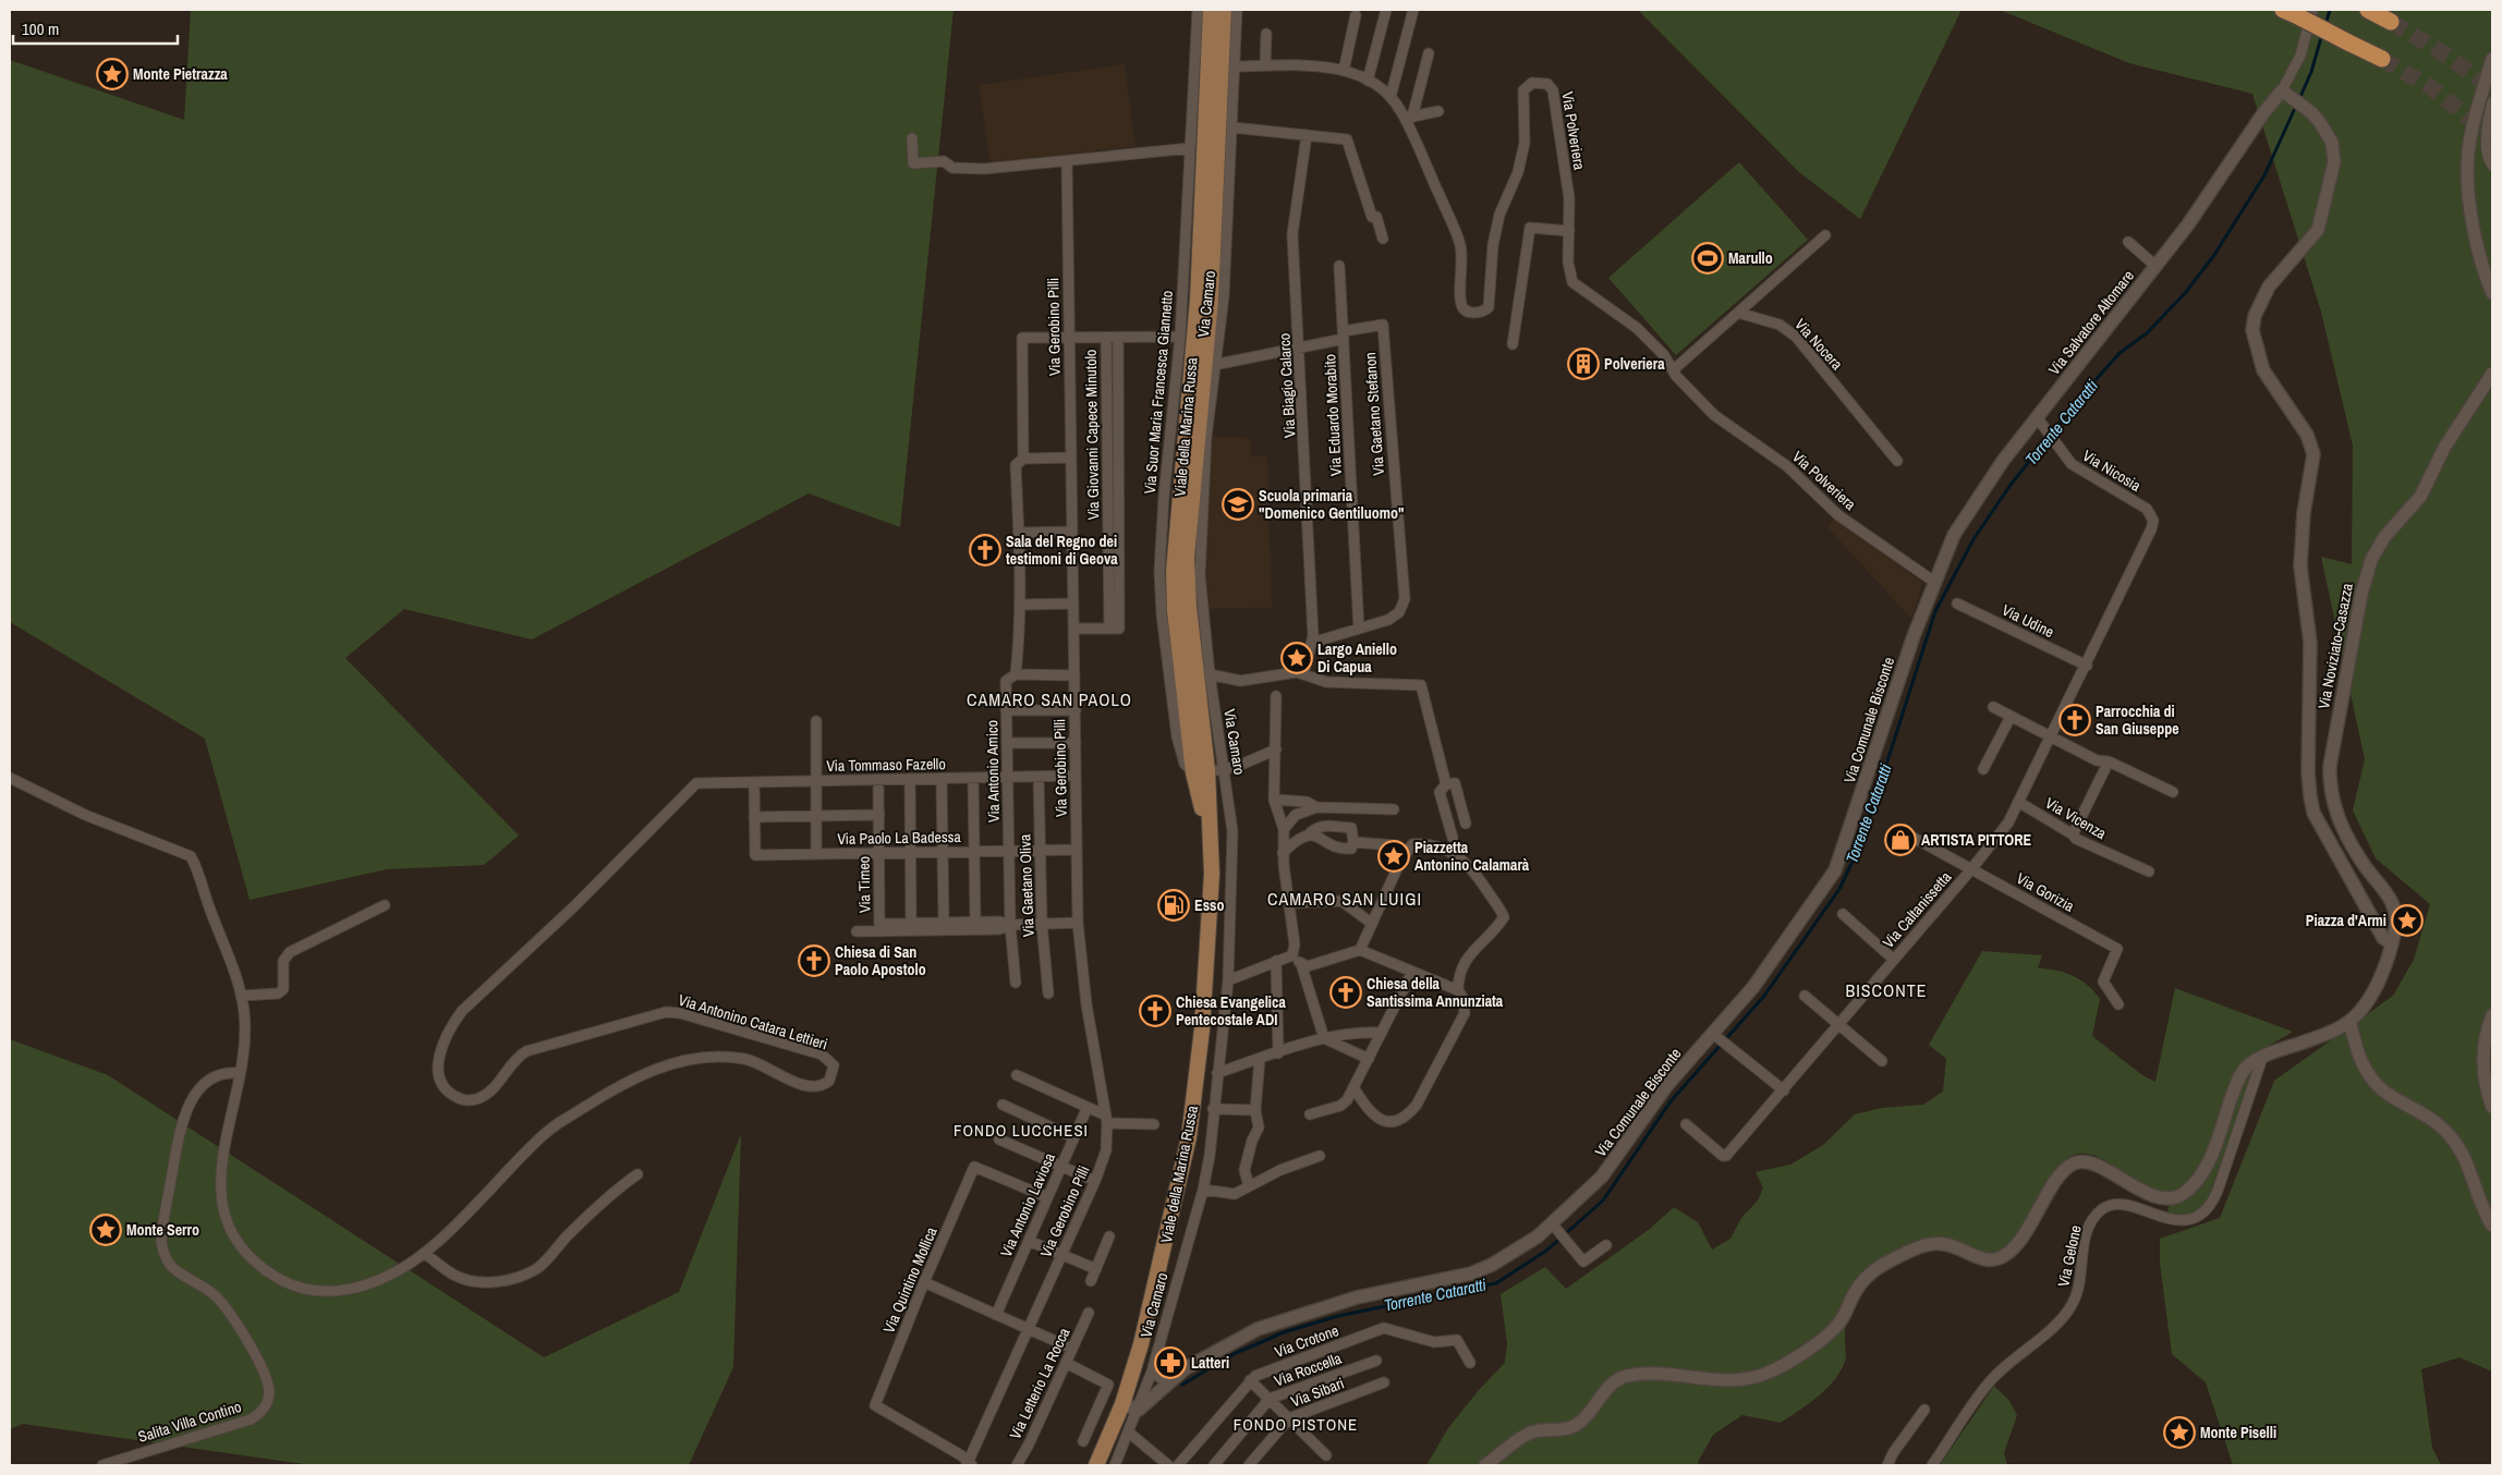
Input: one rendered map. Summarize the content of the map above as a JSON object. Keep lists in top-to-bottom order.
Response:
{
  "streets": {
    "main road": ["Viale della Marina Russa"],
    "street": [
      "Via Polveriera",
      "Via Camaro",
      "Via Salvatore Altomare",
      "Via Gerobino Pilli",
      "Via Nocera",
      "Via Biagio Calarco",
      "Via Suor Maria Francesca Giannetto",
      "Via Gaetano Stefanon",
      "Via Eduardo Morabito",
      "Via Giovanni Capece Minutolo",
      "Via Nicosia",
      "Via Udine",
      "Via Noviziato-Casazza",
      "Via Comunale Bisconte",
      "Via Tommaso Fazello",
      "Via Antonio Amico",
      "Via Vicenza",
      "Via Paolo La Badessa",
      "Via Timeo",
      "Via Gaetano Oliva",
      "Via Gorizia",
      "Via Caltanissetta",
      "Via Antonino Catara Lettieri",
      "Via Antonio Laviosa",
      "Via Gelone",
      "Via Quintino Mollica",
      "Via Crotone",
      "Via Roccella",
      "Via Letterio La Rocca",
      "Via Sibari",
      "Salita Villa Contino"
    ]
  },
  "crossings": [
    ["Via Polveriera", "Via Camaro"],
    ["Via Polveriera", "Via Salvatore Altomare"],
    ["Via Polveriera", "Via Comunale Bisconte"],
    ["Via Camaro", "Via Comunale Bisconte"],
    ["Via Salvatore Altomare", "Via Nicosia"],
    ["Via Salvatore Altomare", "Via Comunale Bisconte"],
    ["Via Gerobino Pilli", "Via Tommaso Fazello"],
    ["Via Gerobino Pilli", "Via Antonio Amico"],
    ["Via Gerobino Pilli", "Via Paolo La Badessa"],
    ["Via Gerobino Pilli", "Via Quintino Mollica"],
    ["Via Suor Maria Francesca Giannetto", "Viale della Marina Russa"],
    ["Via Gaetano Stefanon", "Via Eduardo Morabito"],
    ["Via Nicosia", "Via Caltanissetta"],
    ["Via Udine", "Via Caltanissetta"],
    ["Via Tommaso Fazello", "Via Antonio Amico"],
    ["Via Tommaso Fazello", "Via Timeo"],
    ["Via Tommaso Fazello", "Via Gaetano Oliva"],
    ["Via Tommaso Fazello", "Via Antonino Catara Lettieri"],
    ["Via Antonio Amico", "Via Paolo La Badessa"],
    ["Via Vicenza", "Via Caltanissetta"],
    ["Via Paolo La Badessa", "Via Timeo"],
    ["Via Paolo La Badessa", "Via Gaetano Oliva"],
    ["Via Gorizia", "Via Caltanissetta"],
    ["Via Antonino Catara Lettieri", "Salita Villa Contino"],
    ["Via Antonio Laviosa", "Via Quintino Mollica"]
  ],
  "districts": [
    "CAMARO SAN PAOLO",
    "CAMARO SAN LUIGI",
    "BISCONTE",
    "FONDO LUCCHESI",
    "FONDO PISTONE"
  ],
  "water": ["Torrente Cataratti"],
  "places": {
    "place": [
      "Monte Pietrazza",
      "Largo Aniello Di Capua",
      "Piazzetta Antonino Calamarà",
      "Piazza d'Armi",
      "Monte Serro",
      "Monte Piselli"
    ],
    "sports": ["Marullo"],
    "building": ["Polveriera"],
    "school or university": ["Scuola primaria \"Domenico Gentiluomo\""],
    "church": [
      "Sala del Regno dei testimoni di Geova",
      "Parrocchia di San Giuseppe",
      "Chiesa di San Paolo Apostolo",
      "Chiesa della Santissima Annunziata",
      "Chiesa Evangelica Pentecostale ADI"
    ],
    "shop": ["ARTISTA PITTORE"],
    "fuel station": ["Esso"],
    "pharmacy": ["Latteri"]
  },
  "scale_bar": "100 m"
}
